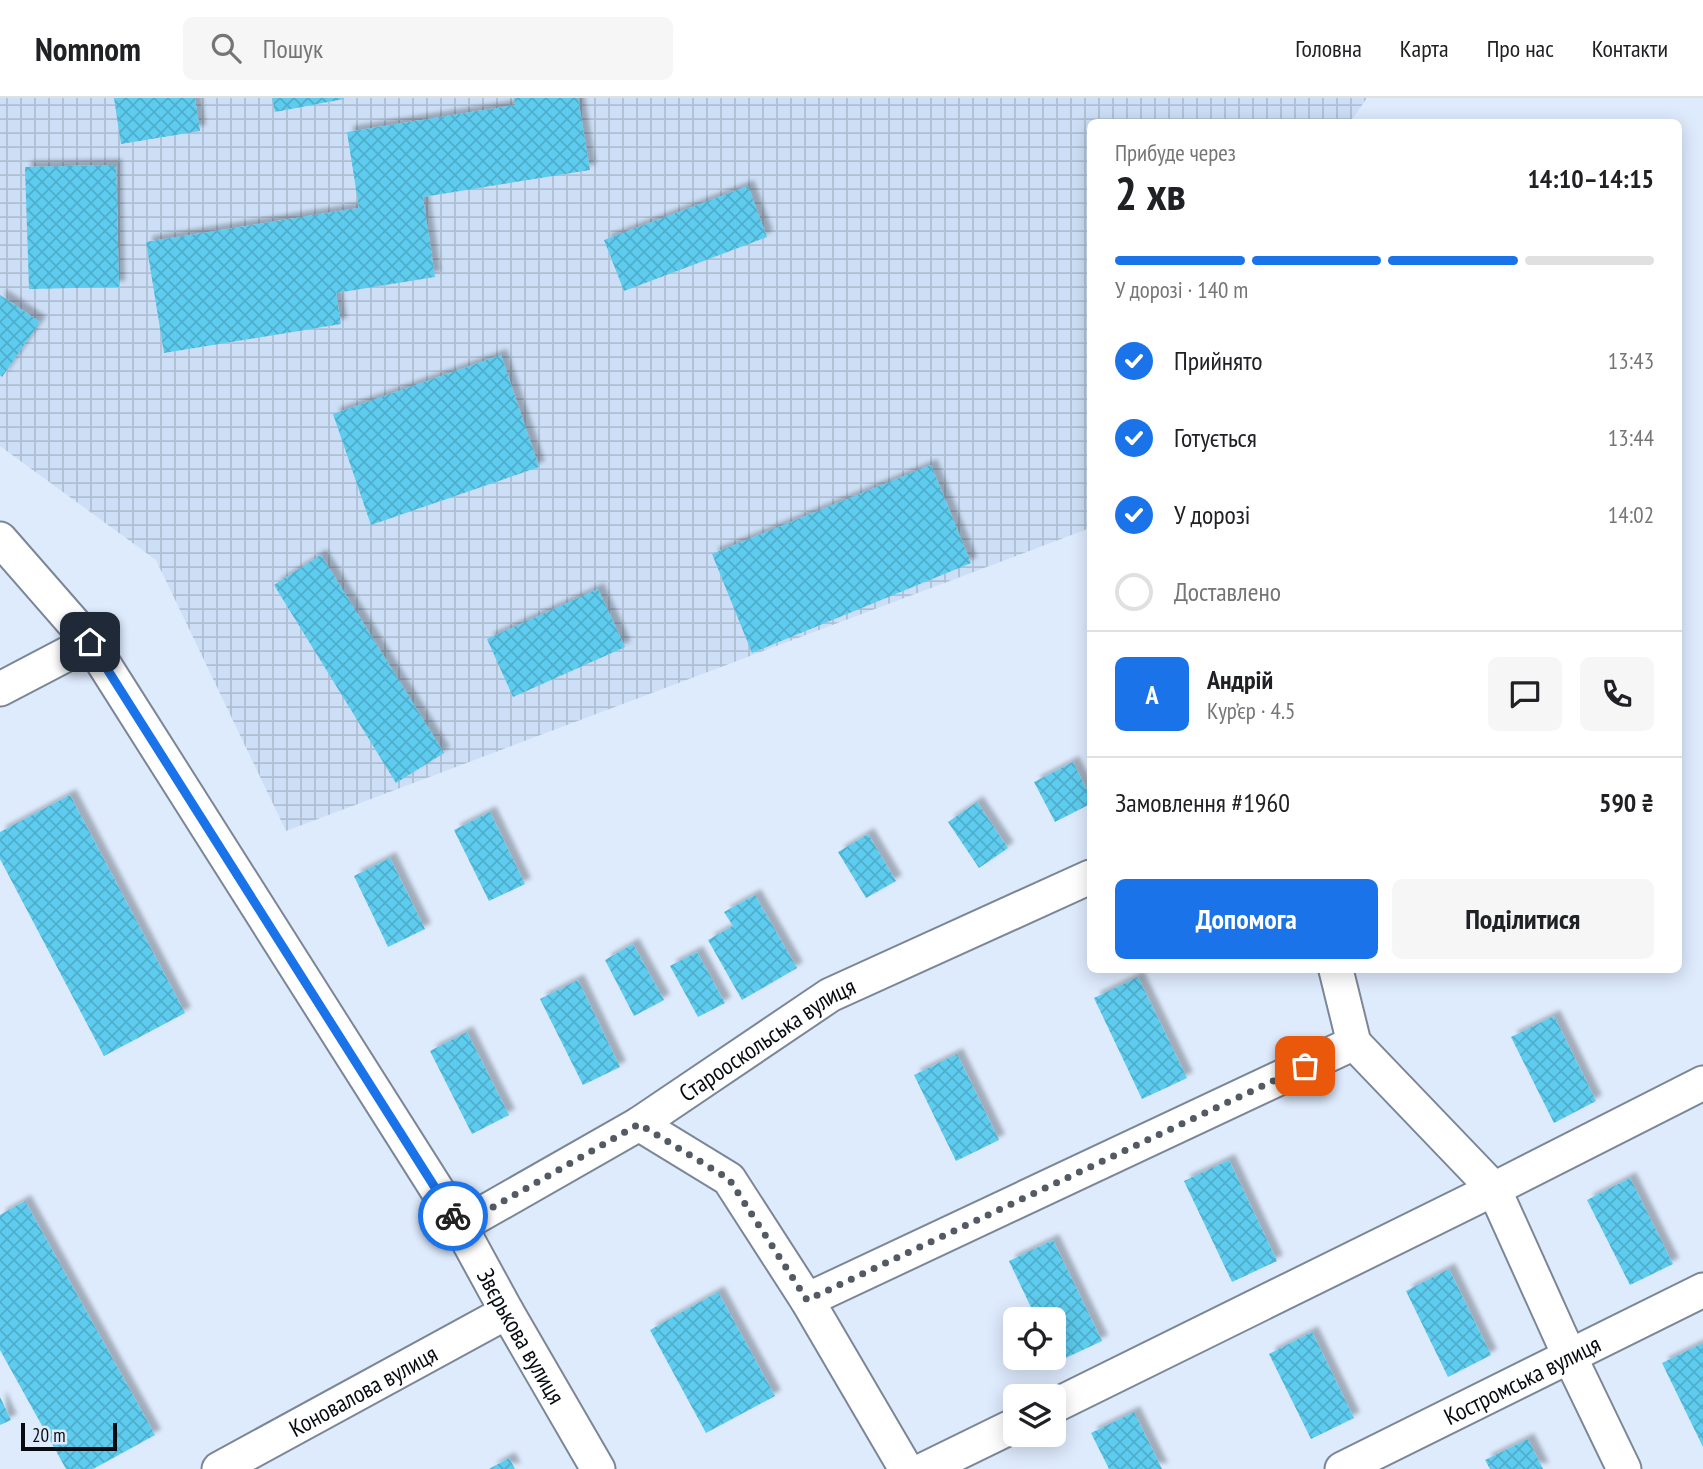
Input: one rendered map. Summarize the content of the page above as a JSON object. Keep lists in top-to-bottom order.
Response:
{
  "streets": {
    "street": [
      "Старооскольська вулиця",
      "Звєрькова вулиця",
      "Костромська вулиця",
      "Коновалова вулиця"
    ]
  },
  "crossings": [
    ["Старооскольська вулиця", "Звєрькова вулиця"],
    ["Звєрькова вулиця", "Коновалова вулиця"]
  ],
  "scale_bar": "20 m",
  "page": {
    "header": "Nomnom",
    "search": "Пошук",
    "nav": [
      "Головна",
      "Карта",
      "Про нас",
      "Контакти"
    ],
    "heading": ["2 хв", "Прибуде через", "14:10–14:15"],
    "panel": [
      "Андрій",
      "Кур’єр · 4.5",
      "Замовлення #1960",
      "590 ₴"
    ],
    "bar": "У дорозі · 140 m",
    "list": [
      ["Прийнято", "13:43"],
      ["Готується", "13:44"],
      ["У дорозі", "14:02"],
      "Доставлено"
    ],
    "round": "А",
    "buttons": ["Допомога", "Поділитися"],
    "scale": "20 m"
  }
}
